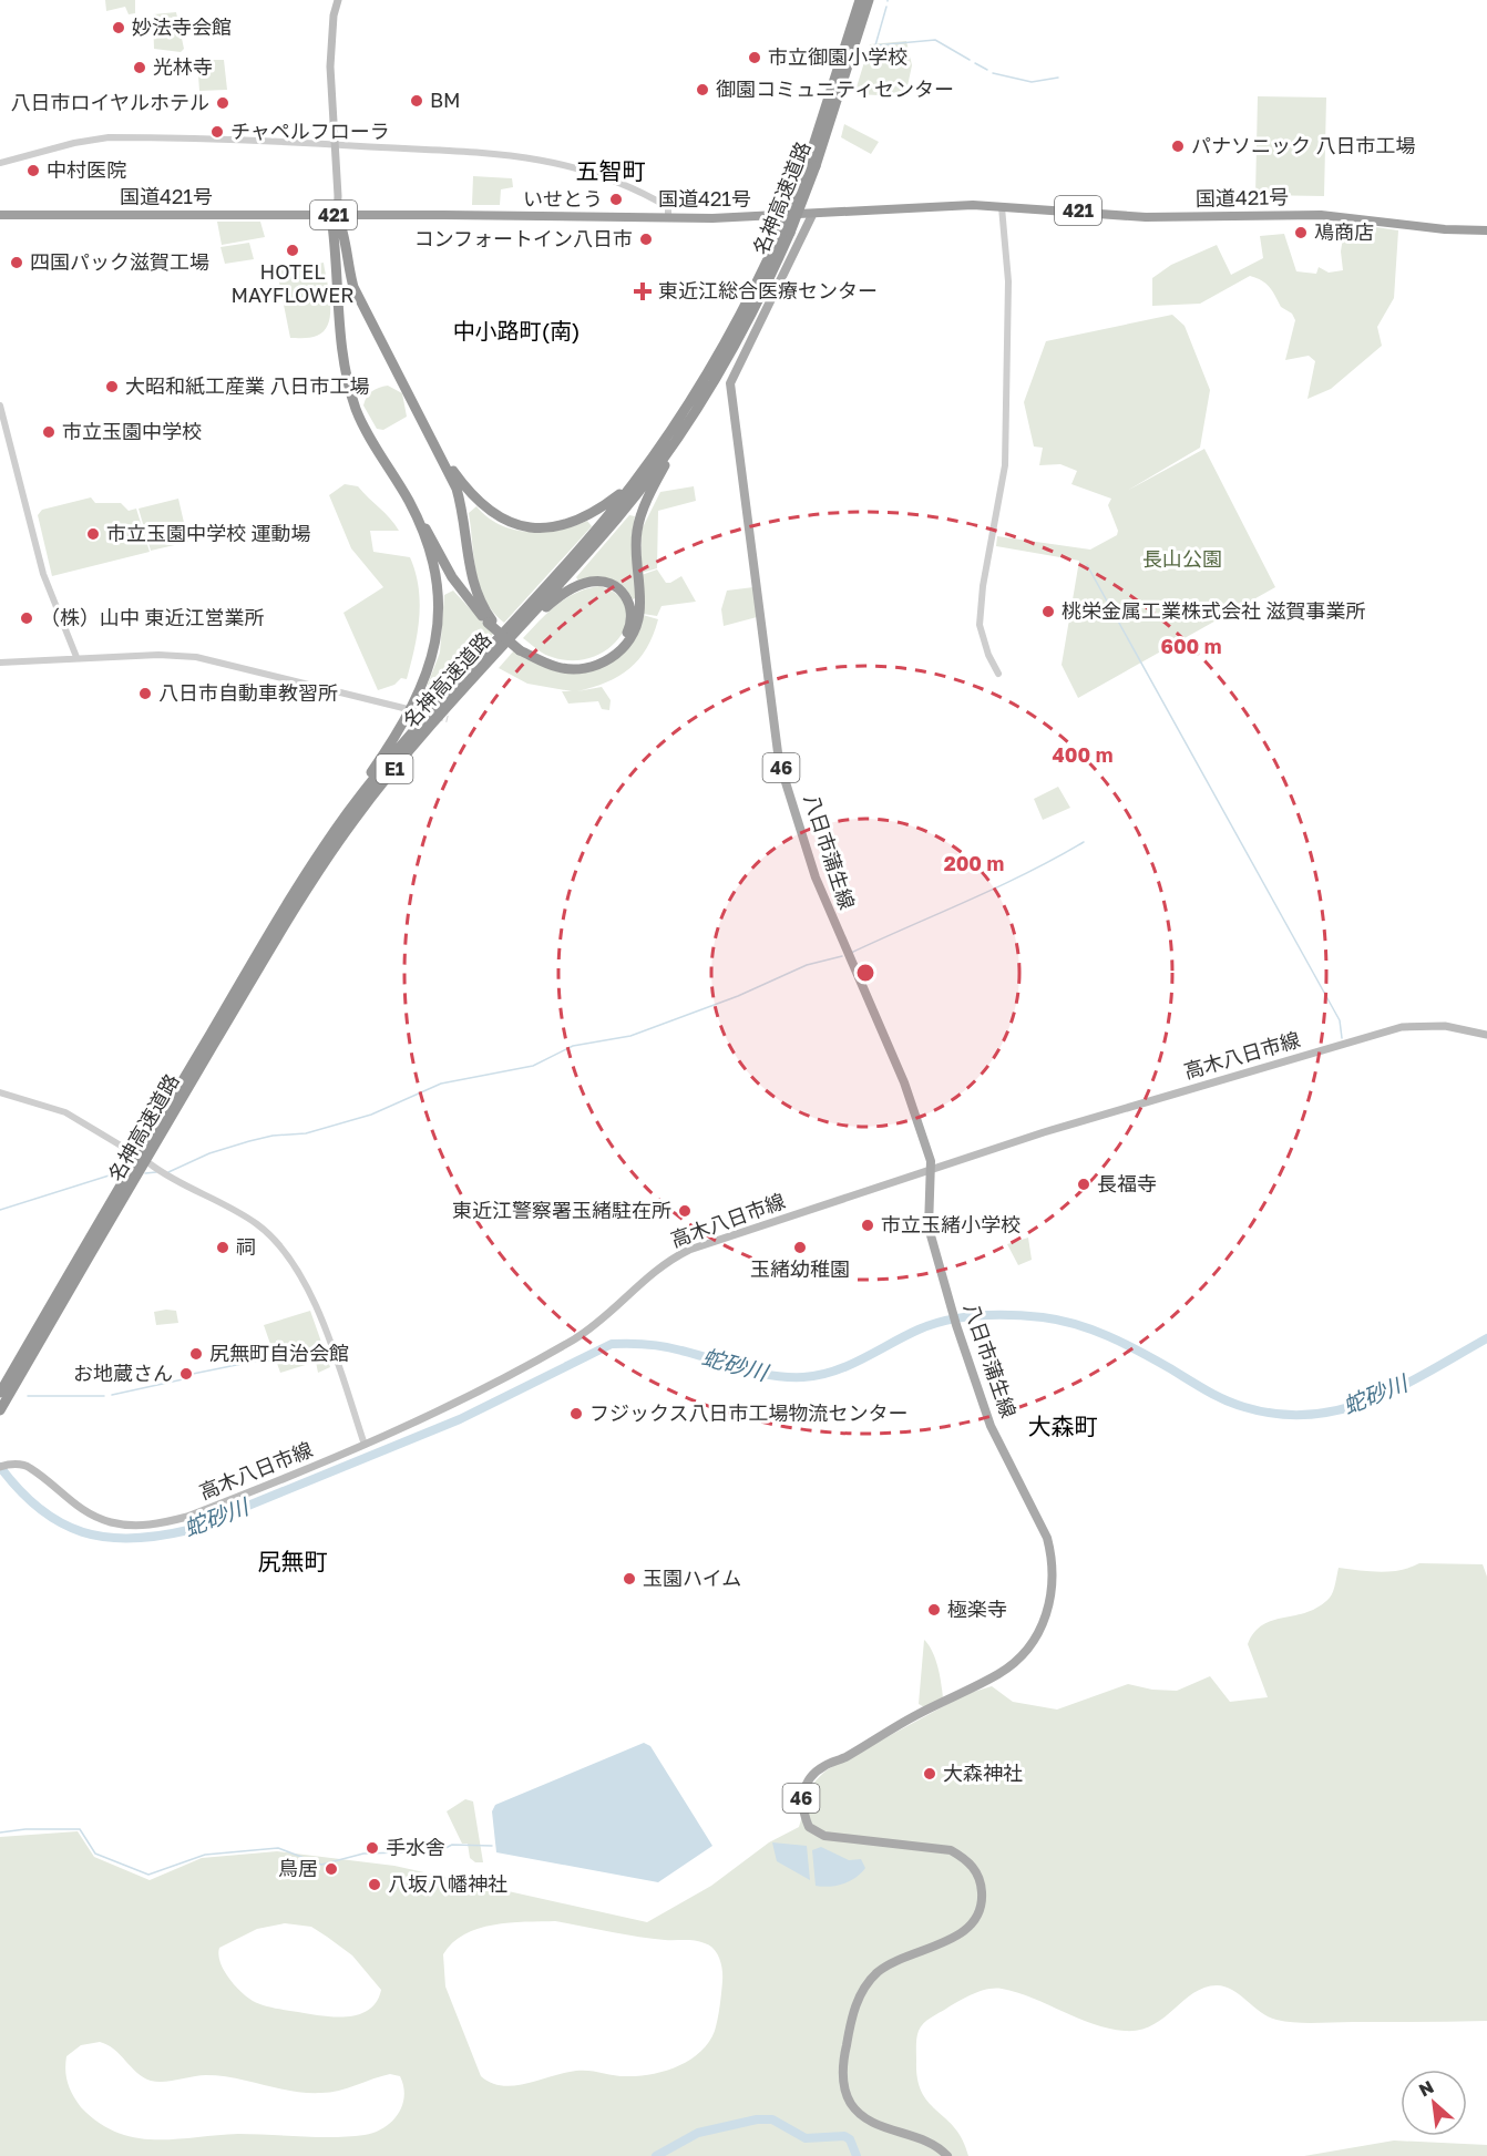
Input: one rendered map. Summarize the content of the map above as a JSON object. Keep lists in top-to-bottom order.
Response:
{
  "streets": {
    "highway": [
      "国道421号",
      "名神高速道路",
      "421",
      "E1"
    ],
    "main road": ["46", "八日市蒲生線", "高木八日市線"]
  },
  "crossings": [
    ["国道421号", "八日市蒲生線"],
    ["八日市蒲生線", "高木八日市線"]
  ],
  "districts": [
    "五智町",
    "中小路町(南)",
    "大森町",
    "尻無町"
  ],
  "water": ["蛇砂川"],
  "parks": ["長山公園"],
  "places": {
    "other": [
      "妙法寺会館",
      "市立御園小学校",
      "光林寺",
      "御園コミュニティセンター",
      "BM",
      "八日市ロイヤルホテル",
      "チャペルフローラ",
      "パナソニック 八日市工場",
      "中村医院",
      "いせとう",
      "鳰商店",
      "コンフォートイン八日市",
      "HOTEL MAYFLOWER",
      "四国パック滋賀工場",
      "大昭和紙工産業 八日市工場",
      "市立玉園中学校",
      "市立玉園中学校 運動場",
      "桃栄金属工業株式会社 滋賀事業所",
      "（株）山中 東近江営業所",
      "八日市自動車教習所",
      "長福寺",
      "東近江警察署玉緒駐在所",
      "市立玉緒小学校",
      "祠",
      "玉緒幼稚園",
      "尻無町自治会館",
      "お地蔵さん",
      "フジックス八日市工場物流センター",
      "玉園ハイム",
      "極楽寺",
      "大森神社",
      "手水舎",
      "鳥居",
      "八坂八幡神社"
    ],
    "health": ["東近江総合医療センター"]
  },
  "north": "top left",
  "rings": ["600 m", "400 m", "200 m"]
}
